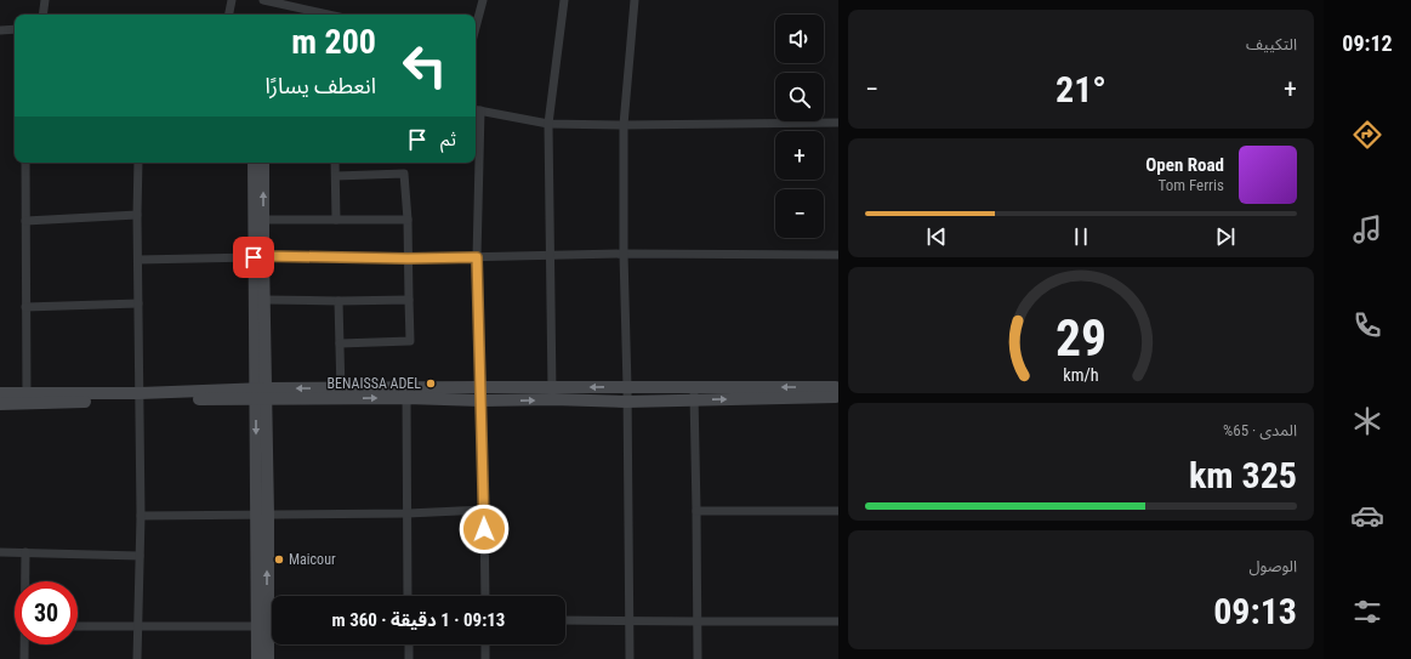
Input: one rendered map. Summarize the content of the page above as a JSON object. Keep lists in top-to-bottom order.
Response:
{
  "places": ["BENAISSA ADEL", "Maicour"],
  "page": {
    "tabs": "09:12",
    "tile": [
      "التكييف",
      ["المدى · 65%", "325 km"],
      ["الوصول", "09:13"]
    ],
    "map_buttons": ["+", "−"],
    "turn": ["200 m", "انعطف يسارًا"],
    "heat": ["−", "21°", "+"],
    "then": "ثم",
    "song": ["Open Road", "Tom Ferris"],
    "limit": "30",
    "trip": "09:13 · 1 دقيقة · 360 m",
    "gauge": ["29", "km/h"]
  }
}
